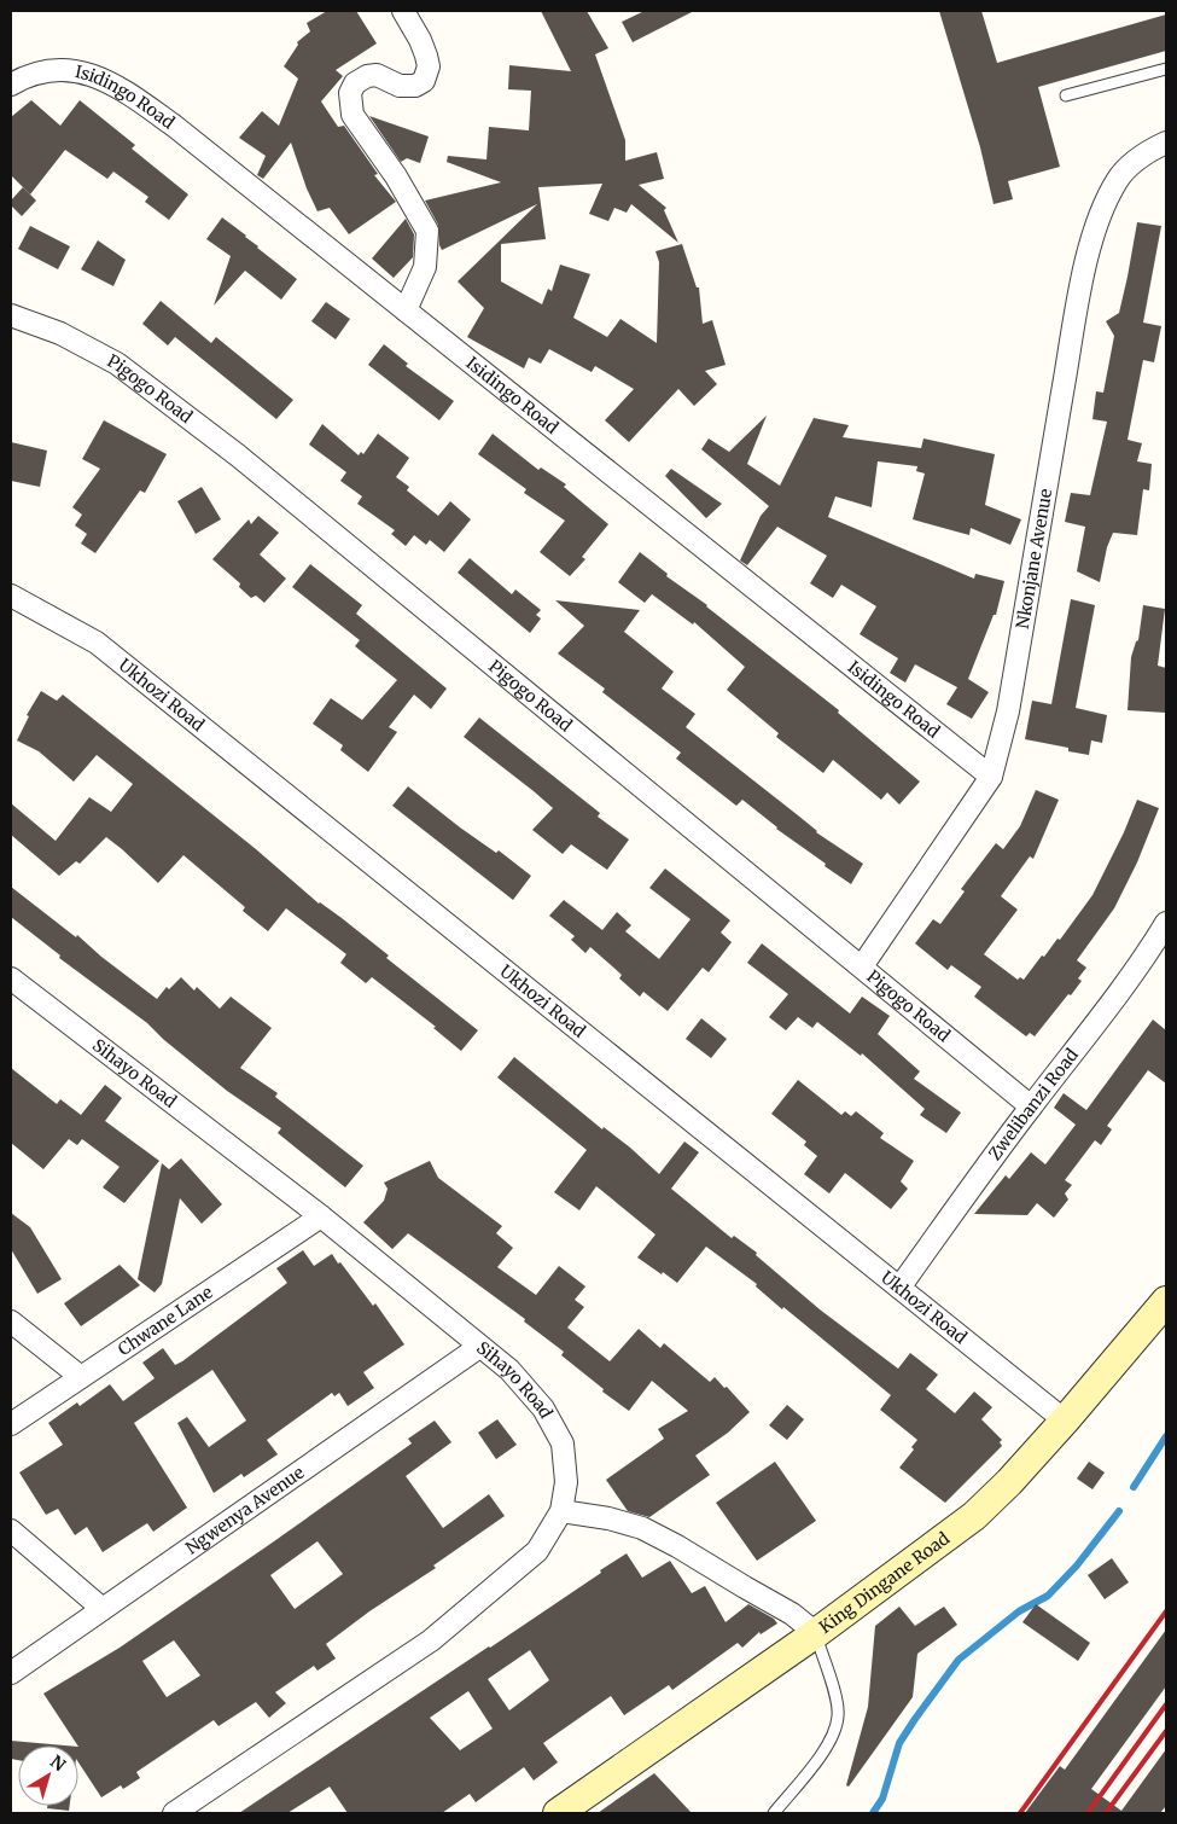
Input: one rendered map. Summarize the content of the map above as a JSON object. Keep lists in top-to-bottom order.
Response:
{
  "streets": {
    "street": [
      "Isidingo Road",
      "Pigogo Road",
      "Nkonjane Avenue",
      "Ukhozi Road",
      "Sihayo Road",
      "Zwelibanzi Road",
      "Chwane Lane",
      "Ngwenya Avenue",
      "King Dingane Road"
    ]
  },
  "crossings": [
    ["Isidingo Road", "Nkonjane Avenue"],
    ["Pigogo Road", "Nkonjane Avenue"],
    ["Pigogo Road", "Zwelibanzi Road"],
    ["Ukhozi Road", "Zwelibanzi Road"],
    ["Ukhozi Road", "King Dingane Road"],
    ["Sihayo Road", "Chwane Lane"],
    ["Sihayo Road", "Ngwenya Avenue"]
  ],
  "north": "top right"
}
